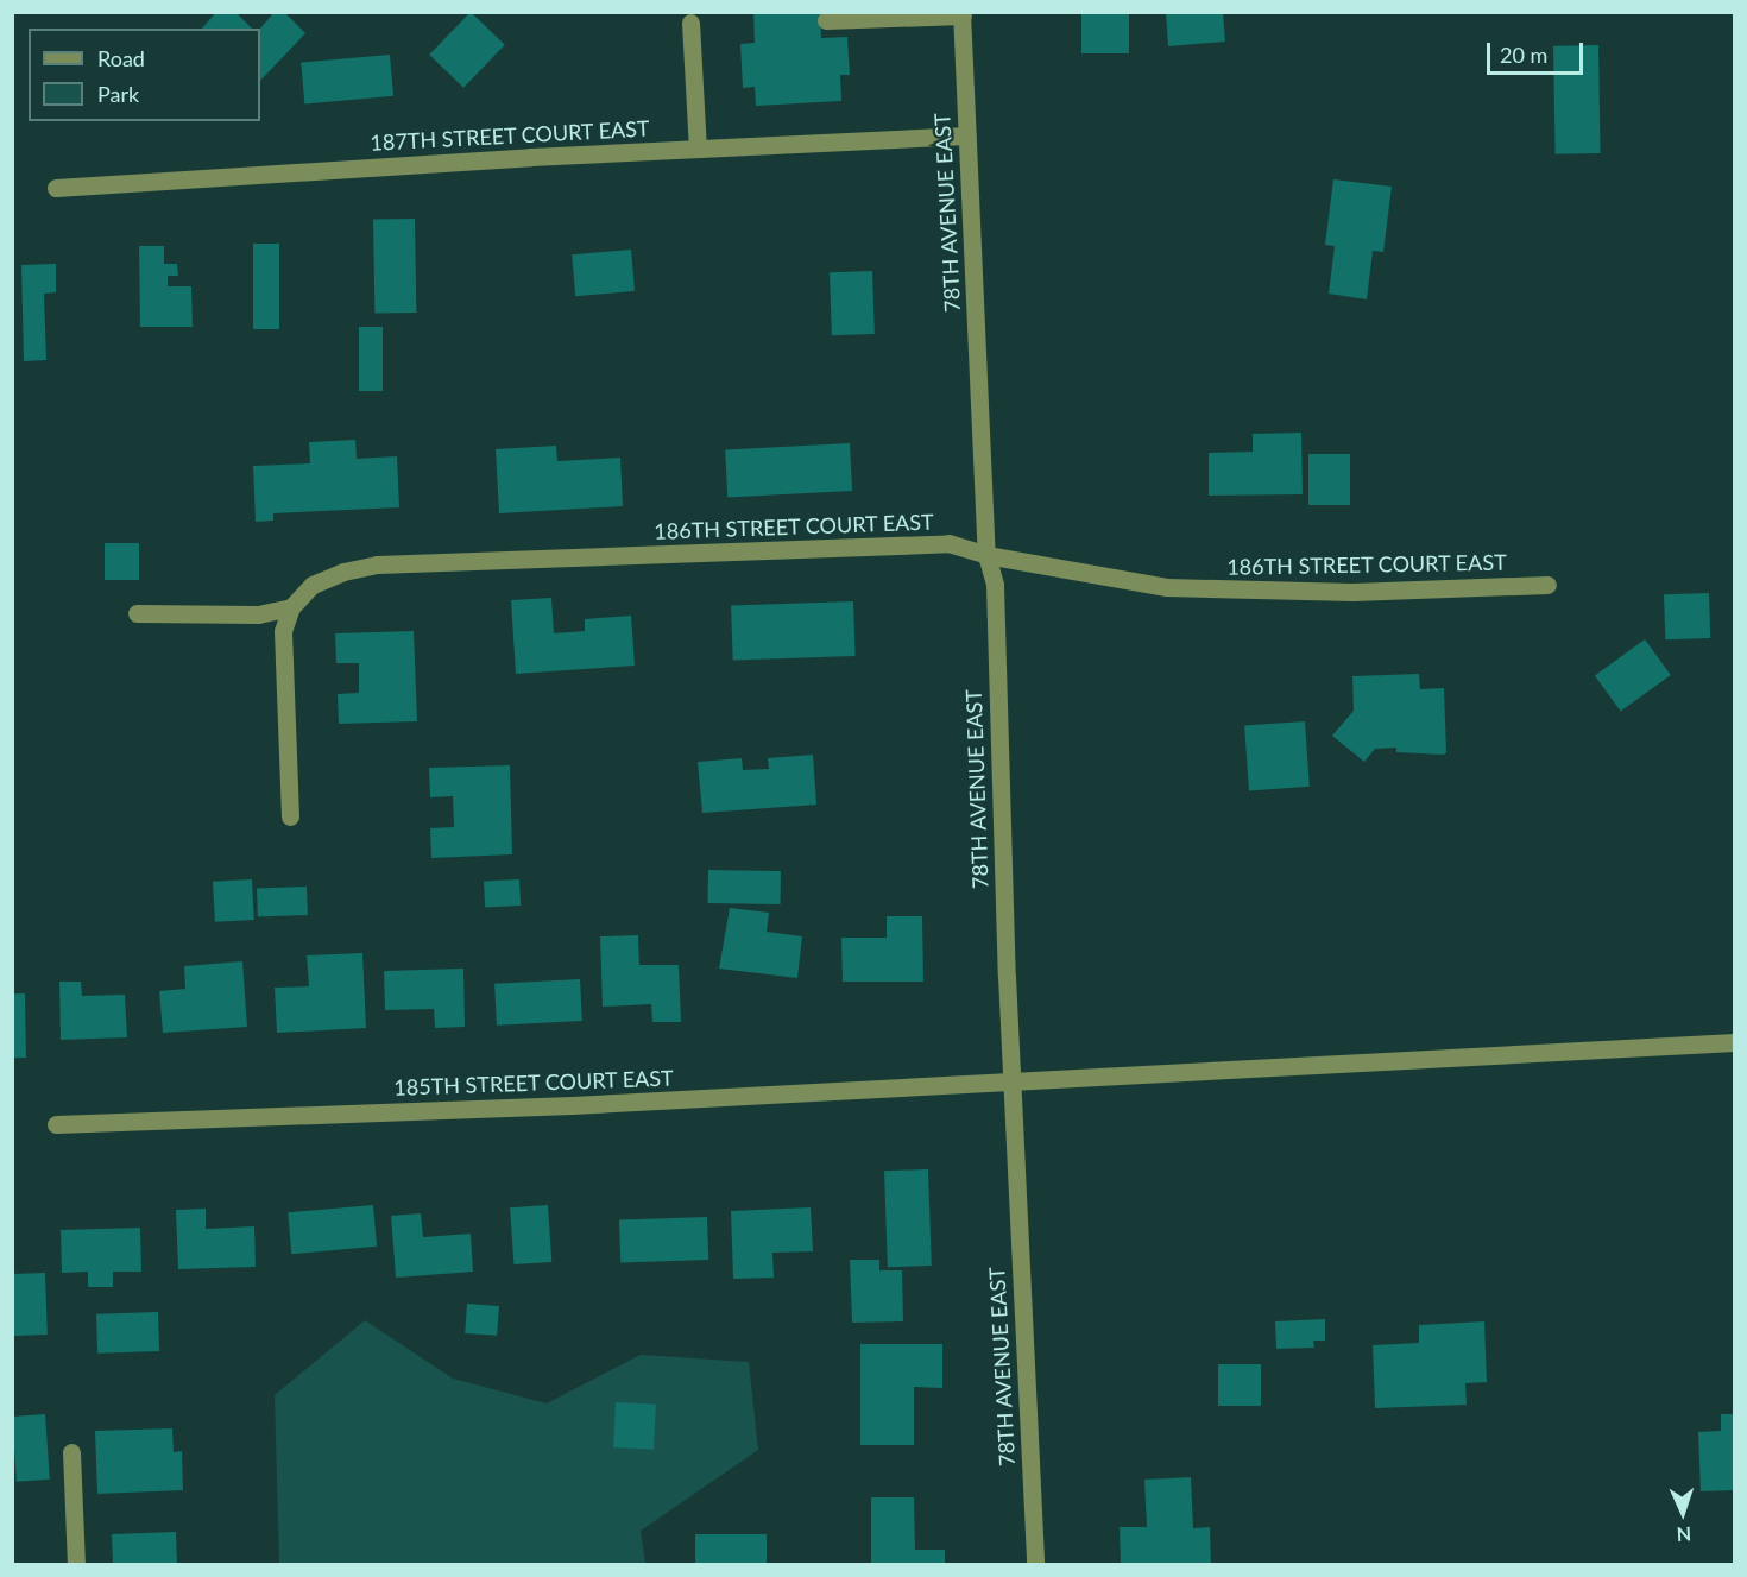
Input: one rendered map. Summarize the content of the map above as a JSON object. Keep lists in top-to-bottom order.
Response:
{
  "streets": {
    "street": [
      "187TH STREET COURT EAST",
      "78TH AVENUE EAST",
      "186TH STREET COURT EAST",
      "185TH STREET COURT EAST"
    ]
  },
  "crossings": [
    ["187TH STREET COURT EAST", "78TH AVENUE EAST"],
    ["78TH AVENUE EAST", "186TH STREET COURT EAST"],
    ["78TH AVENUE EAST", "185TH STREET COURT EAST"]
  ],
  "legend": ["Road", "Park"],
  "scale_bar": "20 m",
  "north": "bottom"
}
